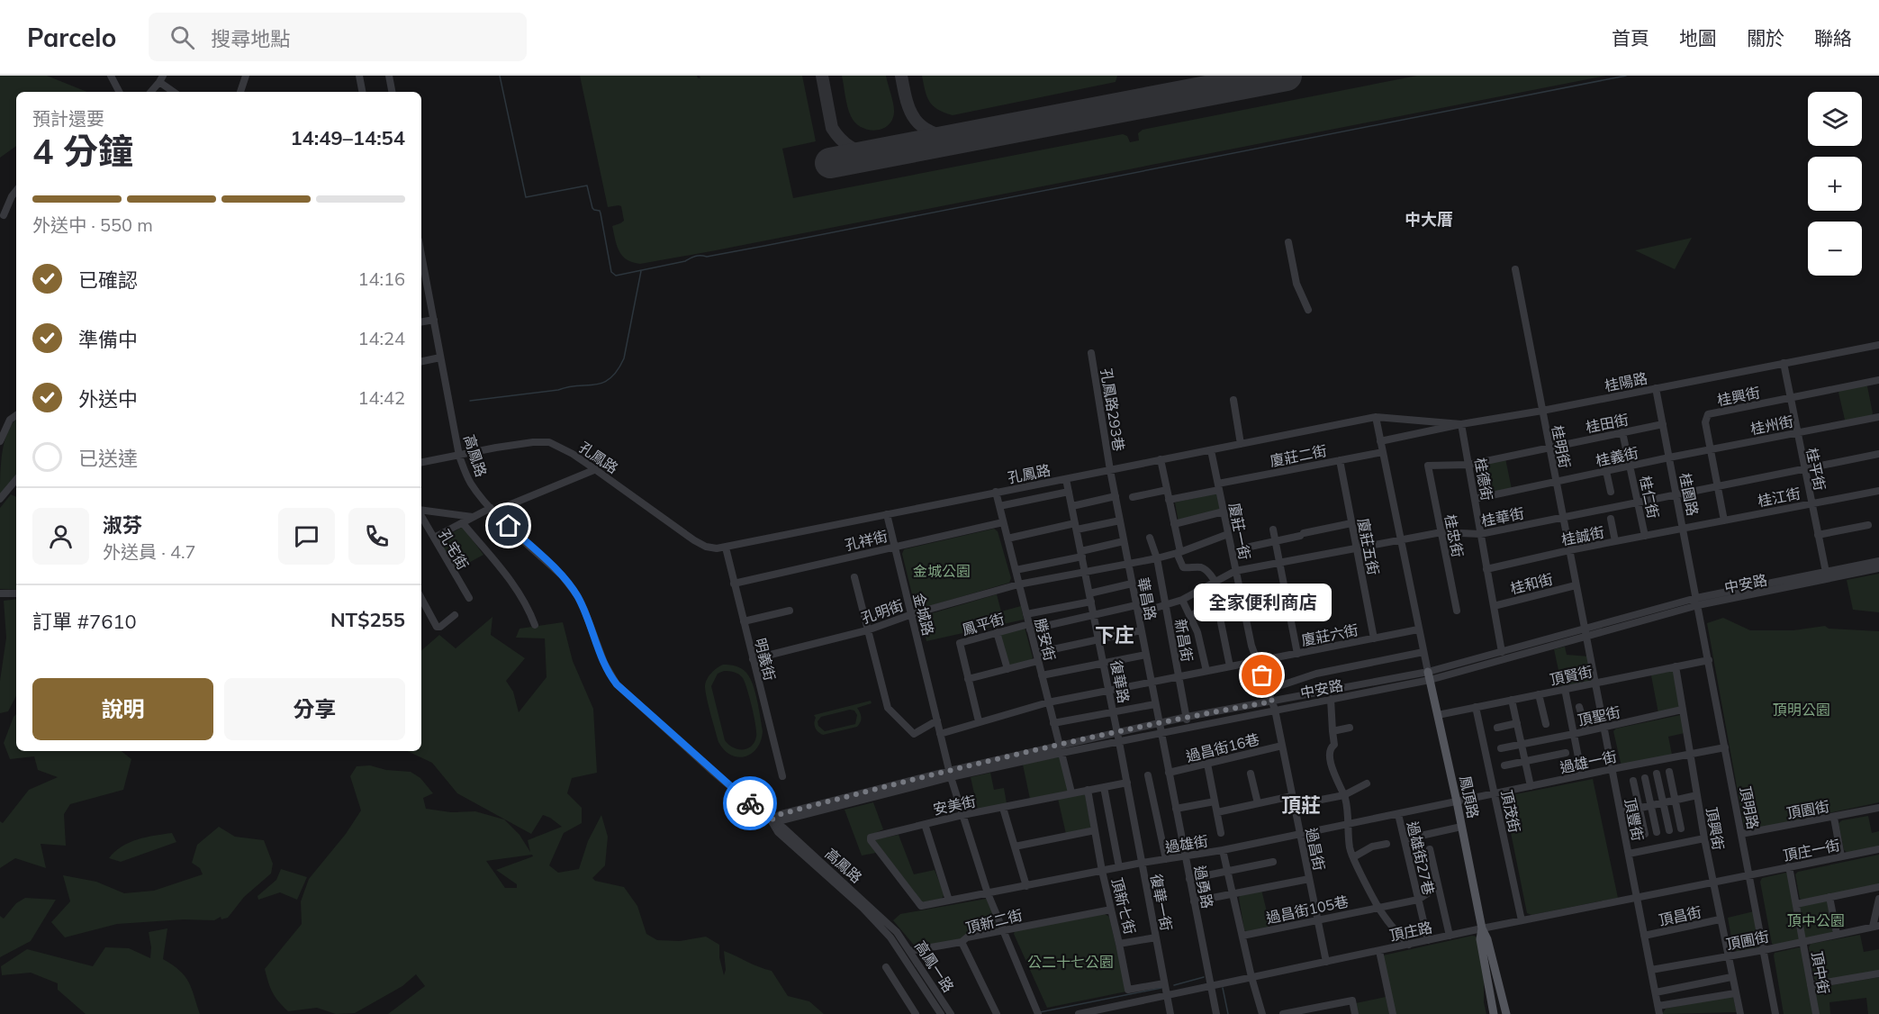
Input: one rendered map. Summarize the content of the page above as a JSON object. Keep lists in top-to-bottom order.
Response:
{
  "streets": {
    "main road": ["鳳頂路"],
    "street": [
      "桂陽路",
      "桂興街",
      "孔鳳路293巷",
      "桂田街",
      "桂州街",
      "桂明街",
      "高鳳路",
      "廈莊二街",
      "桂義街",
      "孔鳳路",
      "桂平街",
      "桂德街",
      "桂園路",
      "桂仁街",
      "桂江街",
      "桂華街",
      "廈莊一街",
      "桂忠街",
      "桂誠街",
      "孔祥街",
      "廈莊五街",
      "孔宅街",
      "桂和街",
      "中安路",
      "華昌路",
      "孔明街",
      "金城路",
      "鳳平街",
      "廈莊六街",
      "勝安街",
      "新昌街",
      "明義街",
      "頂賢街",
      "復華路",
      "頂聖街",
      "過昌街16巷",
      "過雄一街",
      "安美街",
      "頂明路",
      "頂園街",
      "頂茂街",
      "頂豐街",
      "頂興街",
      "過雄街",
      "過昌街",
      "頂庄一街",
      "過雄街27巷",
      "過勇路",
      "復華一街",
      "頂新七街",
      "過昌街105巷",
      "頂昌街",
      "頂新二街",
      "頂庄路",
      "頂圃街",
      "高鳳一路",
      "頂中街"
    ]
  },
  "crossings": [
    ["桂陽路", "桂明街"],
    ["桂陽路", "孔鳳路"],
    ["桂陽路", "桂平街"],
    ["桂陽路", "桂德街"],
    ["桂陽路", "桂園路"],
    ["桂興街", "桂州街"],
    ["桂興街", "桂平街"],
    ["桂興街", "桂江街"],
    ["桂興街", "桂華街"],
    ["孔鳳路293巷", "孔鳳路"],
    ["孔鳳路293巷", "華昌路"],
    ["桂田街", "桂明街"],
    ["桂田街", "桂德街"],
    ["桂田街", "桂園路"],
    ["桂田街", "桂仁街"],
    ["桂田街", "桂忠街"],
    ["桂州街", "桂義街"],
    ["桂州街", "桂平街"],
    ["桂州街", "桂園路"],
    ["桂明街", "桂義街"],
    ["桂明街", "桂華街"],
    ["桂明街", "桂誠街"],
    ["桂明街", "桂和街"],
    ["桂明街", "中安路"],
    ["桂明街", "頂豐街"],
    ["高鳳路", "孔鳳路"],
    ["高鳳路", "中安路"],
    ["高鳳路", "高鳳一路"],
    ["廈莊二街", "廈莊一街"],
    ["廈莊二街", "廈莊五街"],
    ["桂義街", "桂德街"],
    ["桂義街", "桂園路"],
    ["桂義街", "桂仁街"],
    ["孔鳳路", "廈莊一街"],
    ["孔鳳路", "華昌路"],
    ["孔鳳路", "金城路"],
    ["孔鳳路", "勝安街"],
    ["孔鳳路", "明義街"],
    ["孔鳳路", "復華路"],
    ["桂平街", "桂江街"],
    ["桂平街", "桂華街"],
    ["桂平街", "中安路"],
    ["桂德街", "桂華街"],
    ["桂德街", "桂誠街"],
    ["桂德街", "桂和街"],
    ["桂德街", "中安路"],
    ["桂園路", "桂江街"],
    ["桂園路", "桂華街"],
    ["桂園路", "桂誠街"],
    ["桂園路", "中安路"],
    ["桂園路", "頂明路"],
    ["桂仁街", "桂華街"],
    ["桂仁街", "桂誠街"],
    ["桂江街", "桂誠街"],
    ["桂華街", "廈莊一街"],
    ["桂華街", "桂忠街"],
    ["桂華街", "廈莊五街"],
    ["桂華街", "華昌路"],
    ["桂華街", "新昌街"],
    ["廈莊一街", "中安路"],
    ["廈莊一街", "廈莊六街"],
    ["廈莊一街", "過昌街"],
    ["孔祥街", "金城路"],
    ["孔祥街", "勝安街"],
    ["孔祥街", "明義街"],
    ["廈莊五街", "廈莊六街"],
    ["中安路", "華昌路"],
    ["中安路", "金城路"],
    ["中安路", "勝安街"],
    ["中安路", "新昌街"],
    ["中安路", "復華路"],
    ["中安路", "鳳頂路"],
    ["中安路", "頂明路"],
    ["中安路", "頂豐街"],
    ["中安路", "過昌街"],
    ["中安路", "過勇路"],
    ["華昌路", "孔明街"],
    ["華昌路", "鳳平街"],
    ["華昌路", "廈莊六街"],
    ["華昌路", "過勇路"],
    ["孔明街", "金城路"],
    ["孔明街", "勝安街"],
    ["孔明街", "明義街"],
    ["孔明街", "復華路"],
    ["金城路", "廈莊六街"],
    ["金城路", "安美街"],
    ["金城路", "過雄街"],
    ["金城路", "頂新二街"],
    ["鳳平街", "廈莊六街"],
    ["鳳平街", "勝安街"],
    ["鳳平街", "復華路"],
    ["廈莊六街", "勝安街"],
    ["廈莊六街", "新昌街"],
    ["廈莊六街", "復華路"],
    ["勝安街", "安美街"],
    ["頂賢街", "鳳頂路"],
    ["頂賢街", "頂明路"],
    ["頂賢街", "頂茂街"],
    ["頂賢街", "頂豐街"],
    ["頂賢街", "頂興街"],
    ["復華路", "安美街"],
    ["復華路", "復華一街"],
    ["頂聖街", "頂豐街"],
    ["頂聖街", "頂興街"],
    ["過昌街16巷", "過昌街"],
    ["過昌街16巷", "過勇路"],
    ["過雄一街", "鳳頂路"],
    ["過雄一街", "頂明路"],
    ["過雄一街", "頂茂街"],
    ["過雄一街", "頂豐街"],
    ["過雄一街", "頂興街"],
    ["過雄一街", "過雄街"],
    ["鳳頂路", "過雄街"],
    ["鳳頂路", "頂庄路"],
    ["安美街", "過雄街"],
    ["安美街", "頂新七街"],
    ["頂明路", "頂園街"],
    ["頂明路", "頂庄一街"],
    ["頂明路", "頂庄路"],
    ["頂明路", "頂圃街"],
    ["頂茂街", "頂庄路"],
    ["頂豐街", "頂昌街"],
    ["頂豐街", "頂庄路"],
    ["頂豐街", "頂圃街"],
    ["頂興街", "頂昌街"],
    ["頂興街", "頂庄路"],
    ["頂興街", "頂圃街"],
    ["過雄街", "過昌街"],
    ["過雄街", "過雄街27巷"],
    ["過雄街", "過勇路"],
    ["過雄街", "復華一街"],
    ["過雄街", "頂新七街"],
    ["過昌街", "過昌街105巷"],
    ["過昌街", "頂庄路"],
    ["頂庄一街", "頂庄路"],
    ["頂庄一街", "頂中街"],
    ["過雄街27巷", "過昌街105巷"],
    ["過雄街27巷", "頂庄路"],
    ["過勇路", "頂庄路"],
    ["復華一街", "頂新七街"],
    ["復華一街", "頂庄路"],
    ["頂新七街", "頂新二街"],
    ["頂圃街", "頂中街"]
  ],
  "districts": ["中大厝", "下庄", "頂莊"],
  "parks": [
    "金城公園",
    "頂明公園",
    "頂中公園",
    "公二十七公園"
  ],
  "places": ["全家便利商店"],
  "page": {
    "header": "Parcelo",
    "search": "搜尋地點",
    "nav": [
      "首頁",
      "地圖",
      "關於",
      "聯絡"
    ],
    "map_buttons": ["+", "−"],
    "heading": ["4 分鐘", "預計還要", "14:49–14:54"],
    "panel": [
      "淑芬",
      "外送員 · 4.7",
      "訂單 #7610",
      "NT$255"
    ],
    "bar": "外送中 · 550 m",
    "list": [
      ["已確認", "14:16"],
      ["準備中", "14:24"],
      ["外送中", "14:42"],
      "已送達"
    ],
    "bubble": "全家便利商店",
    "buttons": ["說明", "分享"]
  }
}
